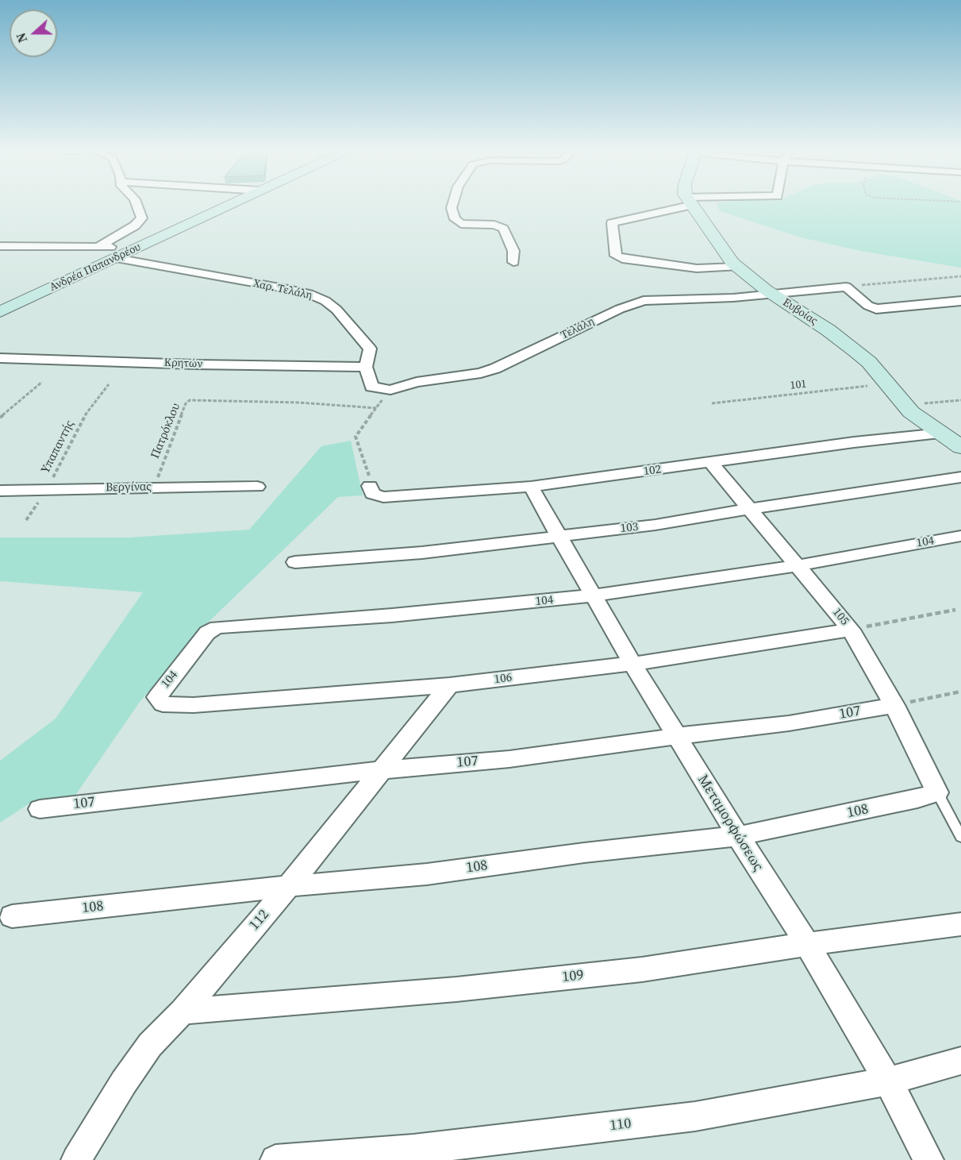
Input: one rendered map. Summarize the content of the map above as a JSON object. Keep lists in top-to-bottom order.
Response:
{
  "streets": {
    "street": [
      "Ανδρέα Παπανδρέου",
      "Χαρ. Τελάλη",
      "Ευβοίας",
      "Τελάλη",
      "Κρητών",
      "102",
      "Βεργίνας",
      "103",
      "104",
      "105",
      "106",
      "107",
      "108",
      "Μεταμορφώσεως",
      "112",
      "109",
      "110"
    ],
    "path": ["101", "Πατρόκλου", "Υπαπαντής"]
  },
  "crossings": [
    ["Ανδρέα Παπανδρέου", "Χαρ. Τελάλη"],
    ["Χαρ. Τελάλη", "Τελάλη"],
    ["Χαρ. Τελάλη", "Κρητών"],
    ["Ευβοίας", "Τελάλη"],
    ["Ευβοίας", "101"],
    ["Ευβοίας", "102"],
    ["Πατρόκλου", "102"],
    ["Πατρόκλου", "Βεργίνας"],
    ["Υπαπαντής", "Βεργίνας"],
    ["102", "105"],
    ["102", "Μεταμορφώσεως"],
    ["103", "105"],
    ["103", "Μεταμορφώσεως"],
    ["104", "105"],
    ["104", "106"],
    ["104", "Μεταμορφώσεως"],
    ["105", "106"],
    ["105", "107"],
    ["105", "108"],
    ["106", "Μεταμορφώσεως"],
    ["106", "112"],
    ["107", "Μεταμορφώσεως"],
    ["107", "112"],
    ["108", "Μεταμορφώσεως"],
    ["108", "112"],
    ["Μεταμορφώσεως", "109"],
    ["Μεταμορφώσεως", "110"],
    ["112", "109"]
  ],
  "north": "left"
}
